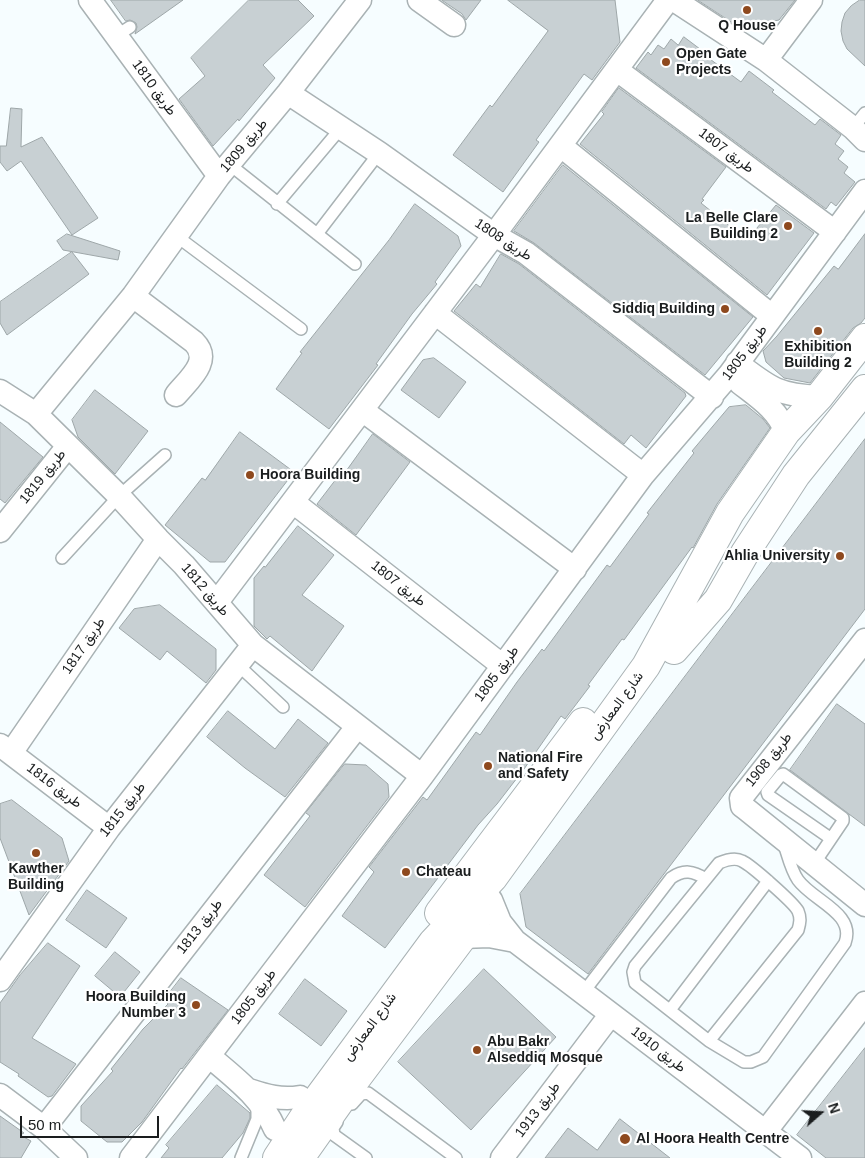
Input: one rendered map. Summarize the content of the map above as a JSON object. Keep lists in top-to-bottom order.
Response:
{
  "streets": {
    "main road": ["شارع المعارض"],
    "street": [
      "طريق 1810",
      "طريق 1809",
      "طريق 1807",
      "طريق 1808",
      "طريق 1805",
      "طريق 1819",
      "طريق 1812",
      "طريق 1817",
      "طريق 1908",
      "طريق 1816",
      "طريق 1815",
      "طريق 1813",
      "طريق 1910",
      "طريق 1913"
    ]
  },
  "crossings": [
    ["طريق 1810", "طريق 1809"],
    ["طريق 1809", "طريق 1808"],
    ["طريق 1809", "طريق 1812"],
    ["طريق 1807", "طريق 1805"],
    ["طريق 1808", "طريق 1805"],
    ["طريق 1805", "طريق 1812"],
    ["طريق 1819", "طريق 1812"],
    ["طريق 1812", "طريق 1817"],
    ["طريق 1812", "طريق 1815"],
    ["طريق 1812", "طريق 1813"],
    ["طريق 1817", "طريق 1816"],
    ["شارع المعارض", "طريق 1910"],
    ["طريق 1816", "طريق 1815"],
    ["طريق 1910", "طريق 1913"]
  ],
  "places": [
    "Q House",
    "Open Gate Projects",
    "La Belle Clare Building 2",
    "Siddiq Building",
    "Exhibition Building 2",
    "Hoora Building",
    "Ahlia University",
    "National Fire and Safety",
    "Kawther Building",
    "Chateau",
    "Hoora Building Number 3",
    "Abu Bakr Alseddiq Mosque",
    "Al Hoora Health Centre"
  ],
  "scale_bar": "50 m",
  "north": "right"
}
